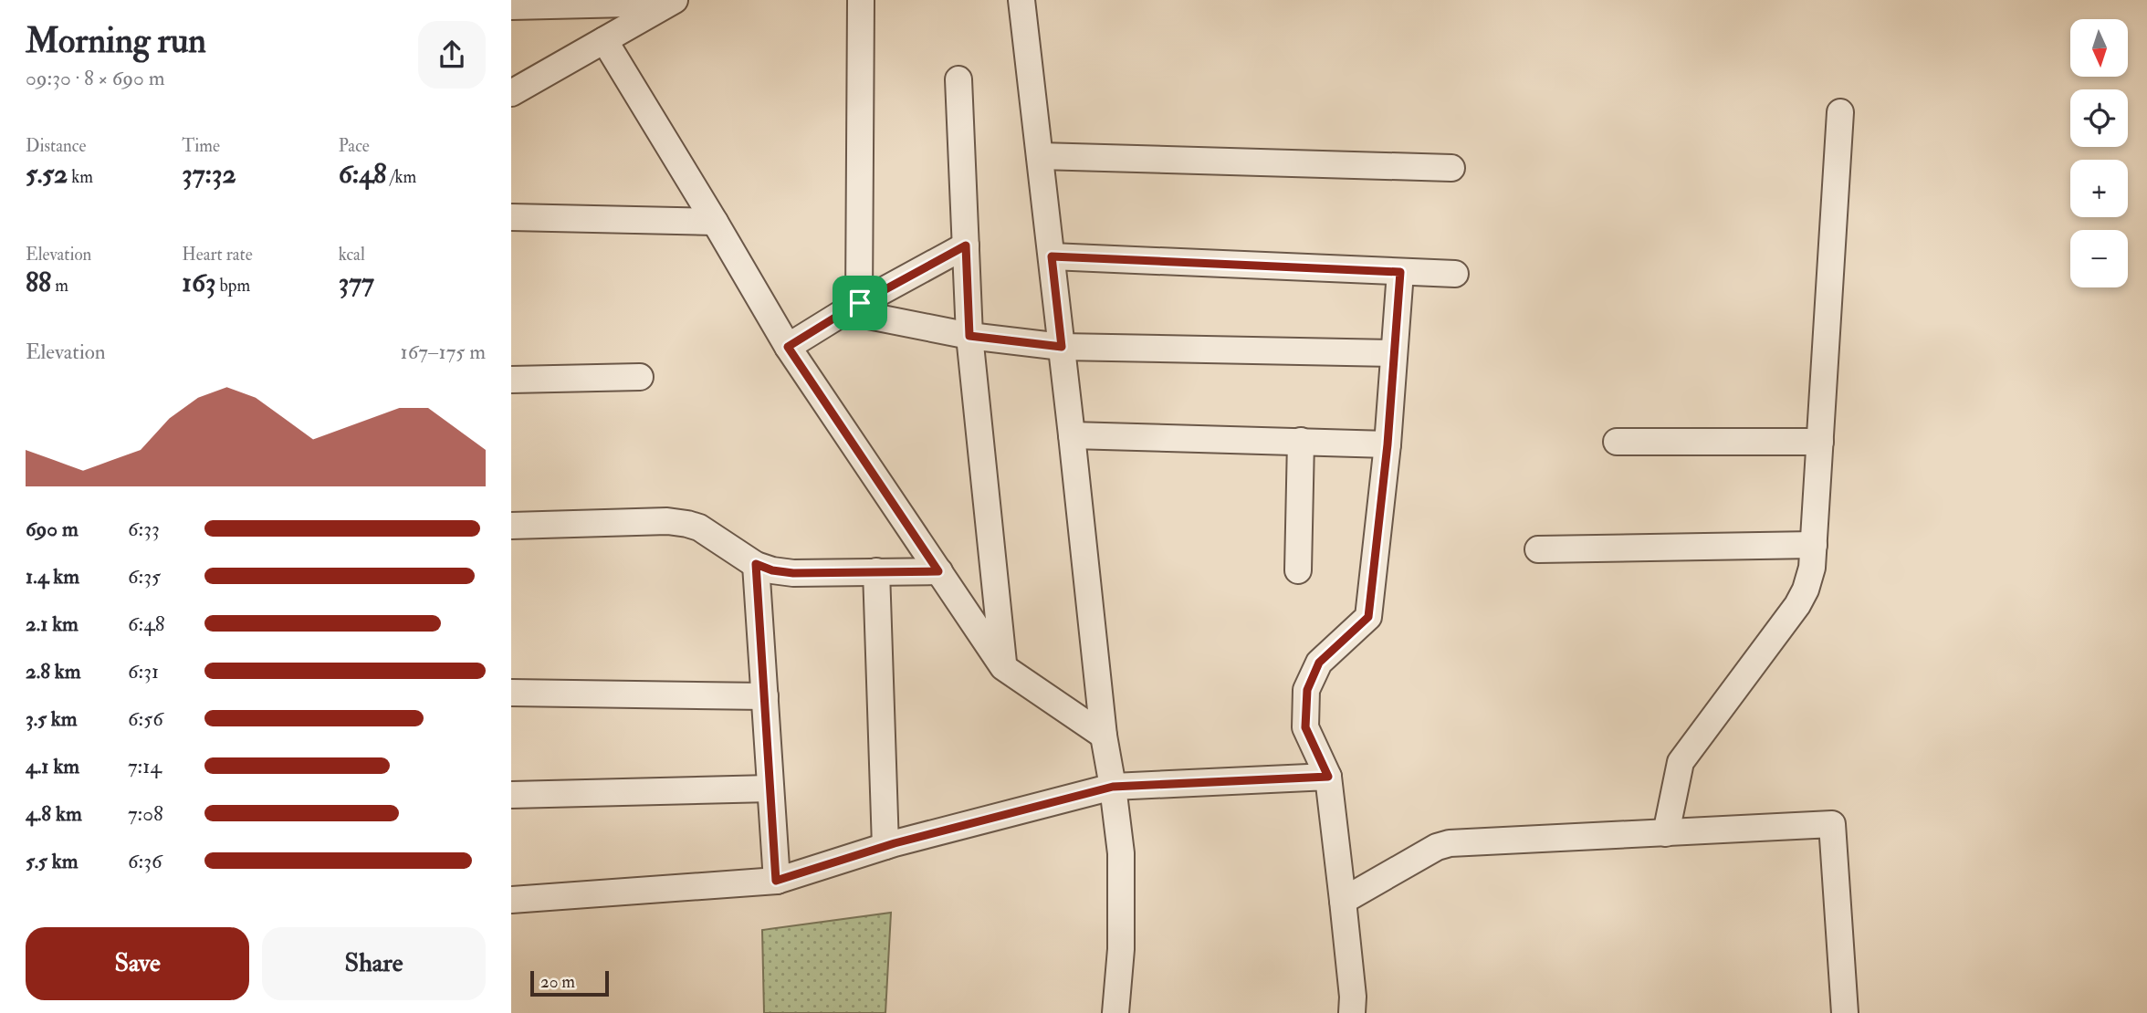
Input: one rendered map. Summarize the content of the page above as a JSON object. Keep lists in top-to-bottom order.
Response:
{
  "scale_bar": "20 m",
  "north": "bottom",
  "page": {
    "heading": ["Morning run", "09:30 · 8 × 690 m"],
    "map_buttons": ["+", "−"],
    "stats": [
      ["Distance", "5.52 km"],
      ["Time", "37:32"],
      ["Pace", "6:48 /km"],
      ["Elevation", "88 m"],
      ["Heart rate", "163 bpm"],
      ["kcal", "377"]
    ],
    "chart": ["Elevation", "167–175 m"],
    "list": [
      {
        "name": "690 m",
        "note": "6:33"
      },
      {
        "name": "1.4 km",
        "note": "6:35"
      },
      {
        "name": "2.1 km",
        "note": "6:48"
      },
      {
        "name": "2.8 km",
        "note": "6:31"
      },
      {
        "name": "3.5 km",
        "note": "6:56"
      },
      {
        "name": "4.1 km",
        "note": "7:14"
      },
      {
        "name": "4.8 km",
        "note": "7:08"
      },
      {
        "name": "5.5 km",
        "note": "6:36"
      }
    ],
    "buttons": ["Save", "Share"],
    "scale": "20 m"
  }
}
